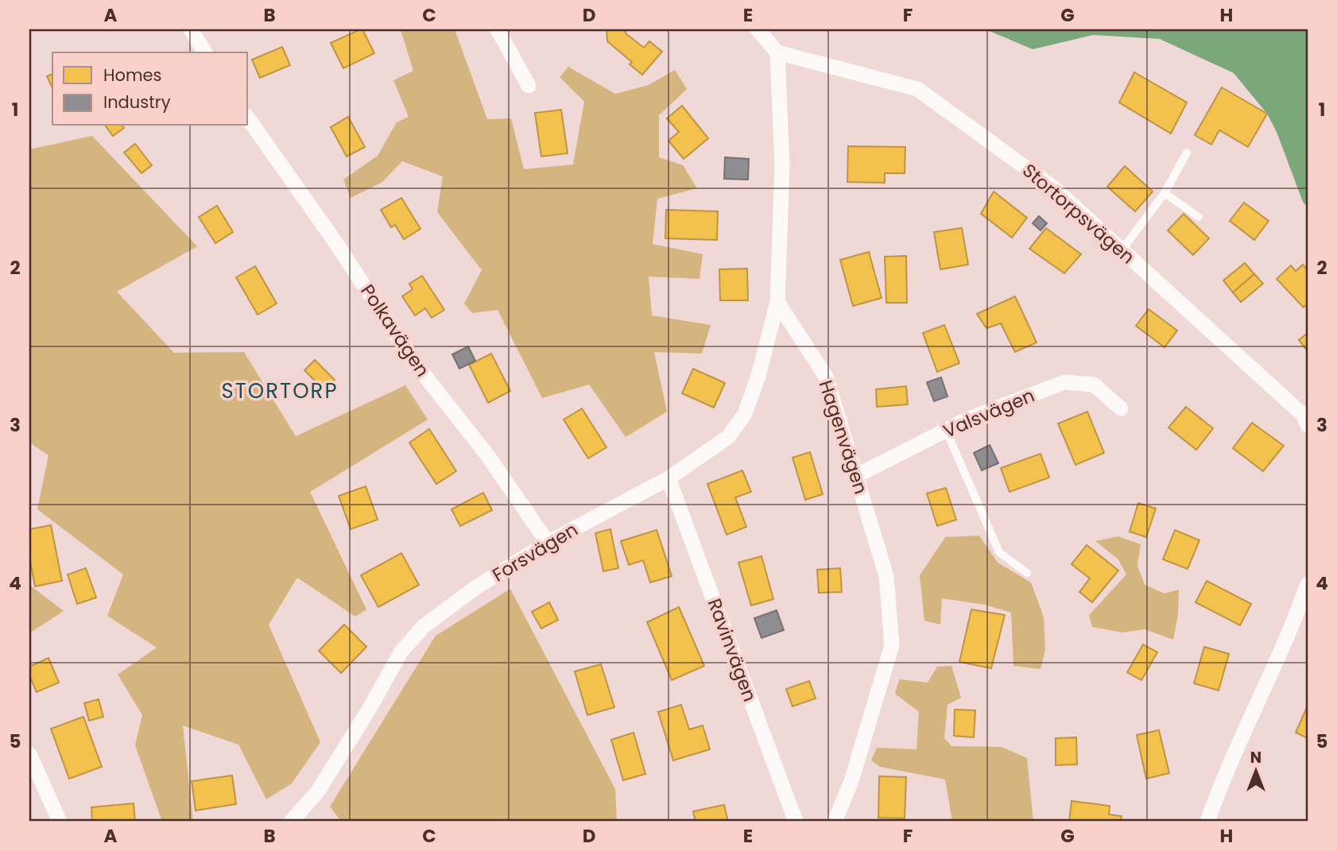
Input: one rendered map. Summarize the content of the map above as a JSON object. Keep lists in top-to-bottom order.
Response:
{
  "streets": {
    "street": [
      "Stortorpsvägen",
      "Polkavägen",
      "Valsvägen",
      "Hagenvägen",
      "Forsvägen",
      "Ravinvägen"
    ]
  },
  "crossings": [
    ["Polkavägen", "Forsvägen"],
    ["Valsvägen", "Hagenvägen"],
    ["Hagenvägen", "Forsvägen"],
    ["Forsvägen", "Ravinvägen"]
  ],
  "districts": ["STORTORP"],
  "legend": ["Homes", "Industry"],
  "north": "top",
  "grid": {
    "columns": [
      "A",
      "B",
      "C",
      "D",
      "E",
      "F",
      "G",
      "H"
    ],
    "rows": [
      "1",
      "2",
      "3",
      "4",
      "5"
    ]
  }
}
